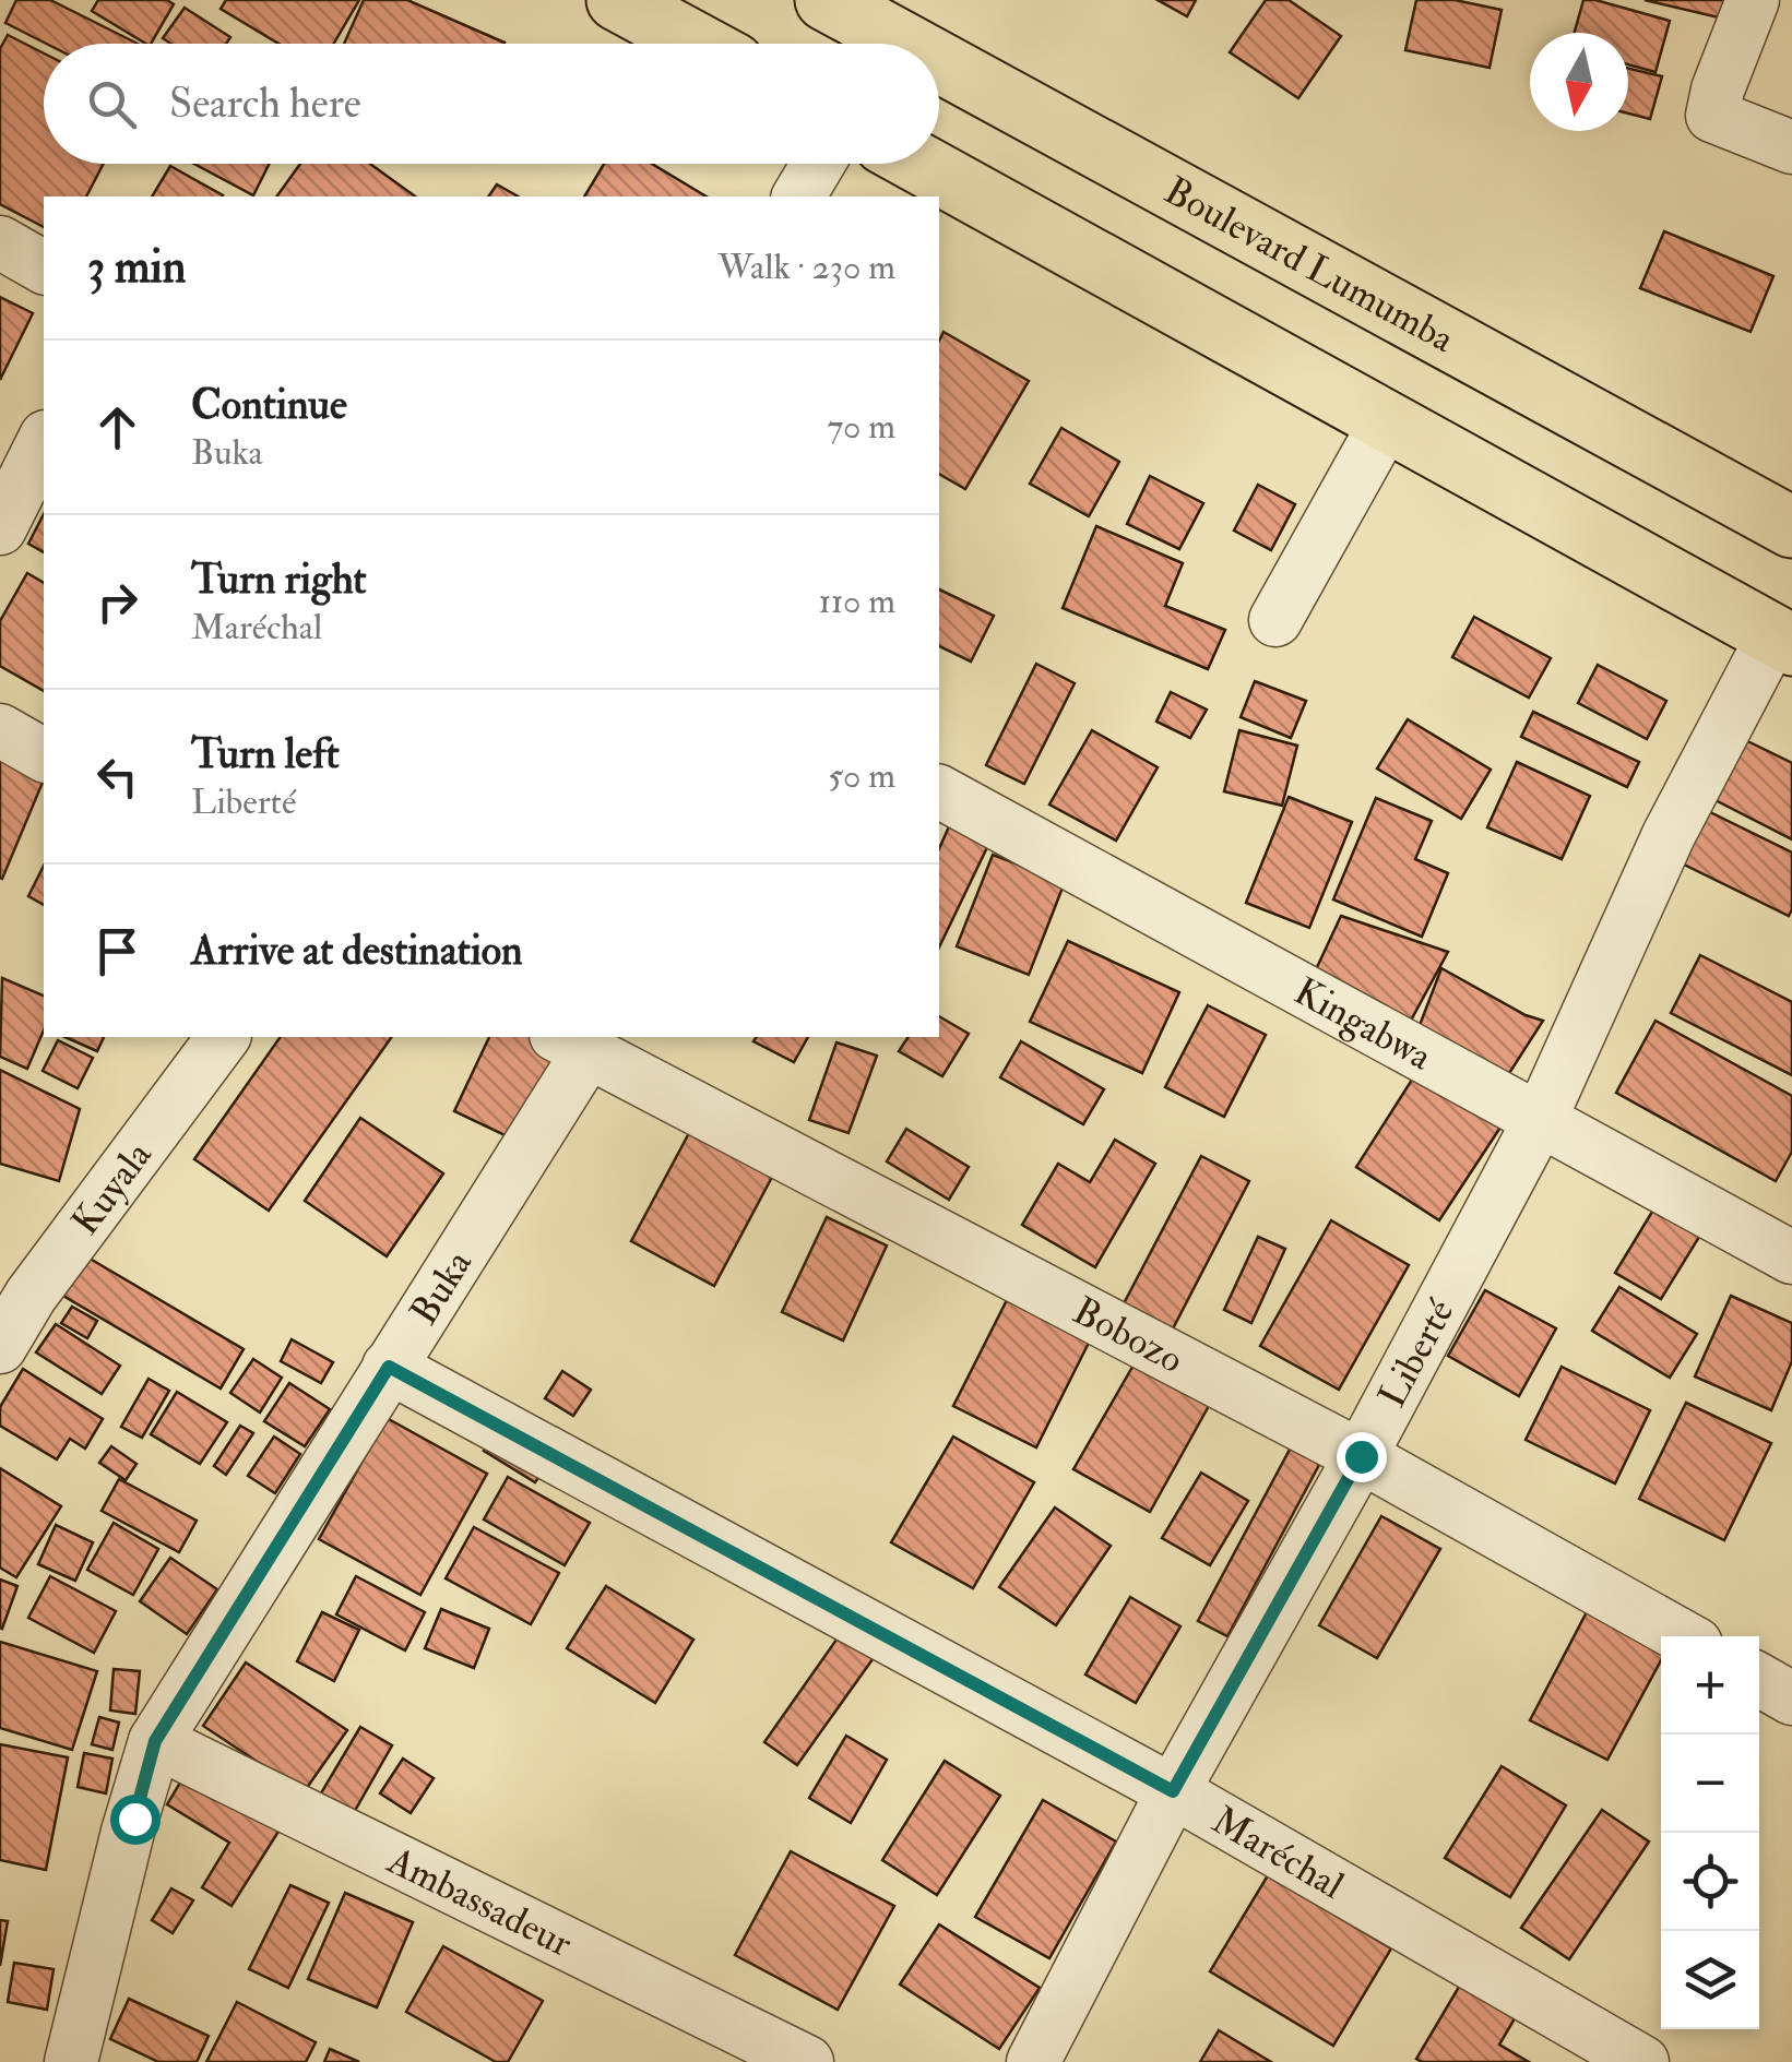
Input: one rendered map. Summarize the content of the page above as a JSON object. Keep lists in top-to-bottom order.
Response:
{
  "streets": {
    "highway": ["Boulevard Lumumba"],
    "street": [
      "Kingabwa",
      "Kuyala",
      "Buka",
      "Bobozo",
      "Liberté",
      "Maréchal",
      "Ambassadeur"
    ]
  },
  "crossings": [
    ["Kingabwa", "Liberté"],
    ["Buka", "Bobozo"],
    ["Buka", "Maréchal"],
    ["Buka", "Ambassadeur"],
    ["Bobozo", "Liberté"],
    ["Liberté", "Maréchal"]
  ],
  "north": "bottom",
  "page": {
    "search": "Search here",
    "heading": ["3 min", "Walk · 230 m"],
    "list": [
      ["Continue", "Buka", "70 m"],
      ["Turn right", "Maréchal", "110 m"],
      ["Turn left", "Liberté", "50 m"],
      "Arrive at destination"
    ],
    "map_buttons": ["+", "−"]
  }
}
